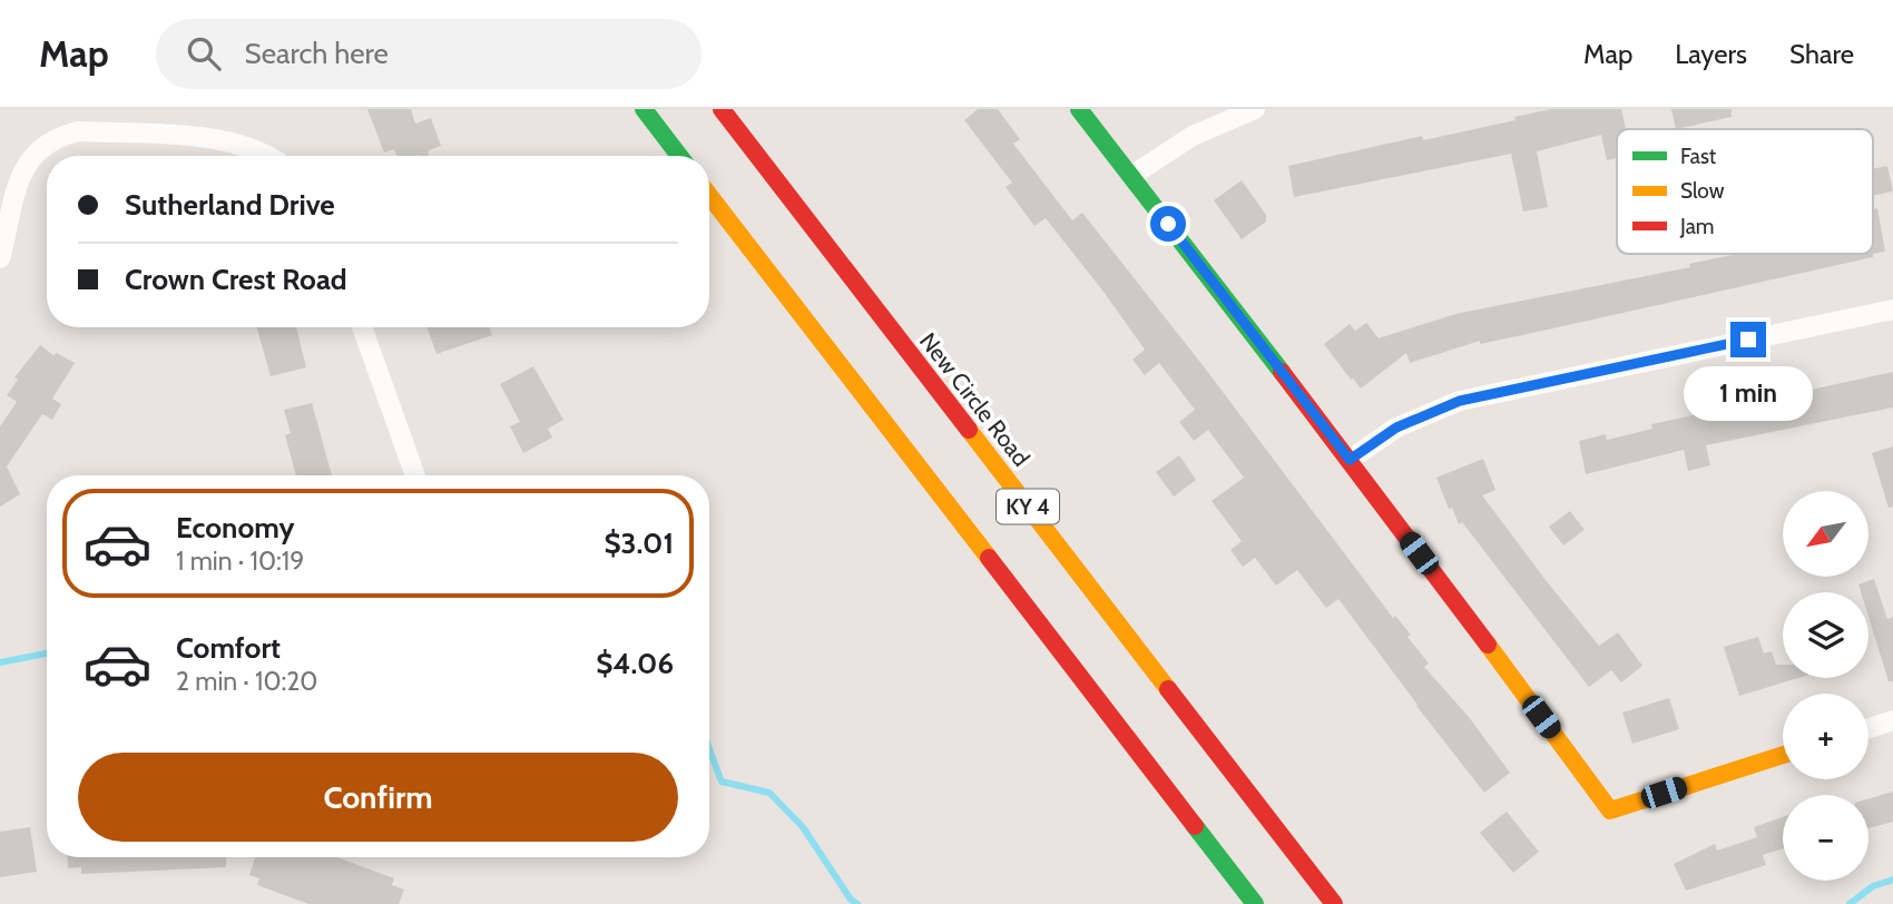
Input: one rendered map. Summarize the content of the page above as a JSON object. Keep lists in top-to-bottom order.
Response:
{
  "streets": {
    "main road": ["New Circle Road", "KY 4"]
  },
  "legend": ["Fast", "Slow", "Jam"],
  "north": "bottom left",
  "page": {
    "header": "Map",
    "search": "Search here",
    "nav": ["Map", "Layers", "Share"],
    "banner": ["Sutherland Drive", "Crown Crest Road"],
    "bubble": "1 min",
    "list": [
      {
        "name": "Economy",
        "note": "1 min · 10:19",
        "value": "$3.01"
      },
      {
        "name": "Comfort",
        "note": "2 min · 10:20",
        "value": "$4.06"
      }
    ],
    "map_buttons": ["+", "−"],
    "buttons": "Confirm"
  }
}
